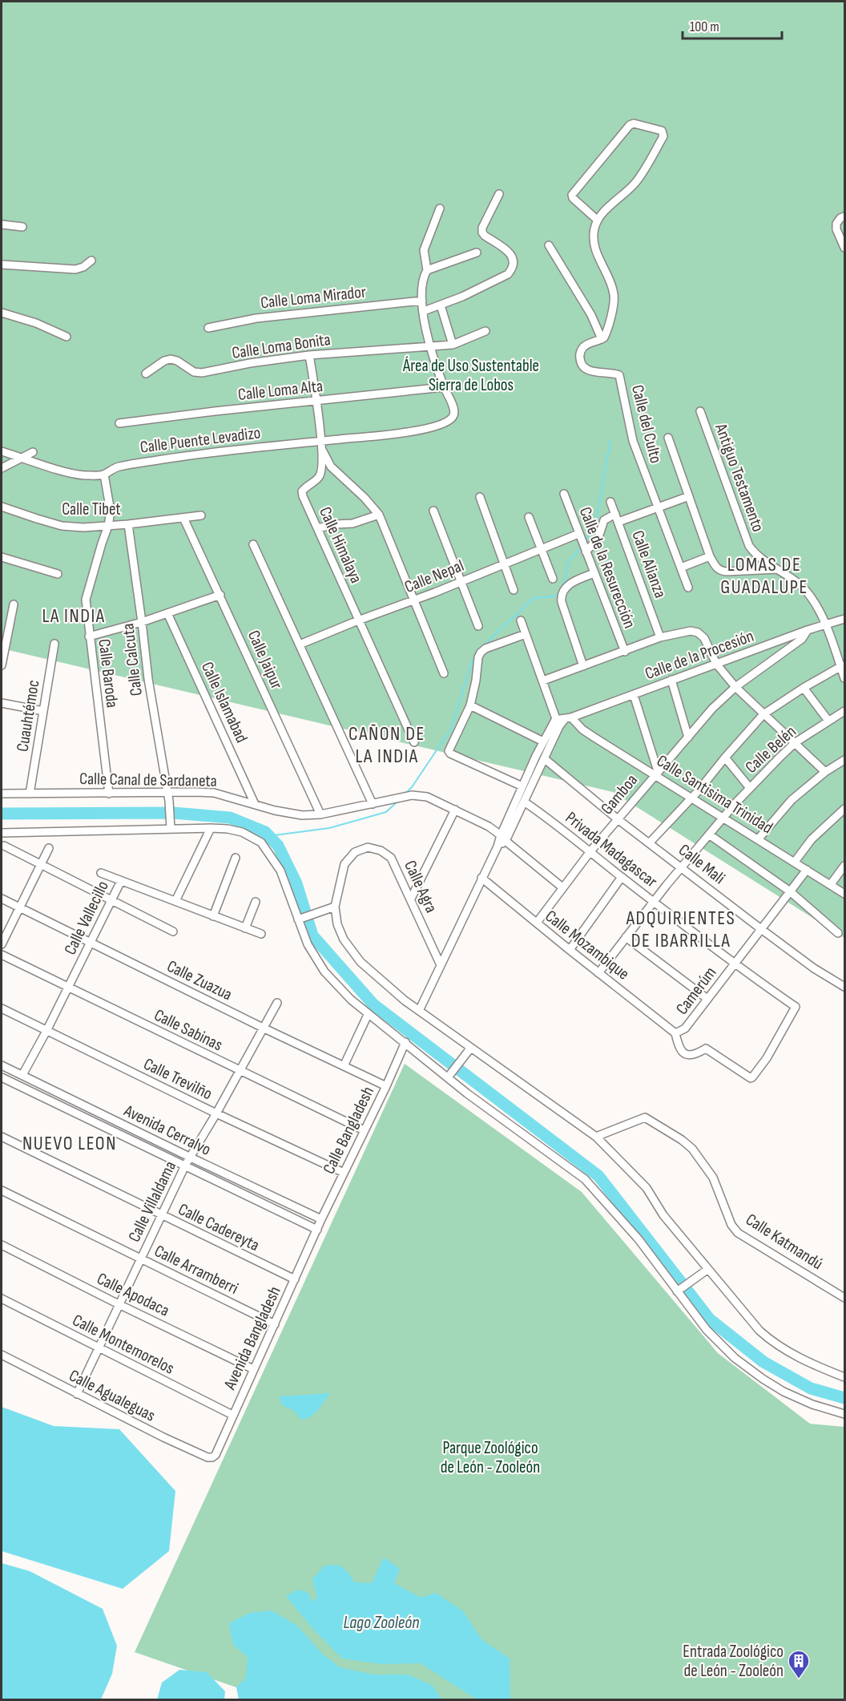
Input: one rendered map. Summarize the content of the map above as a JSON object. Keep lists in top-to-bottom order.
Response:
{
  "streets": {
    "street": [
      "Calle Loma Mirador",
      "Calle Loma Bonita",
      "Calle Loma Alta",
      "Calle del Culto",
      "Calle Puente Levadizo",
      "Antiguo Testamento",
      "Calle Tibet",
      "Calle Himalaya",
      "Calle Alianza",
      "Calle de la Resurección",
      "Calle Nepal",
      "Calle de la Procesión",
      "Calle Calcuta",
      "Calle Jaipur",
      "Calle Baroda",
      "Calle Islamabad",
      "Cuauhtémoc",
      "Calle Belén",
      "Calle Canal de Sardaneta",
      "Gamboa",
      "Calle Santisima Trinidad",
      "Privada Madagascar",
      "Calle Mali",
      "Calle Agra",
      "Calle Vallecillo",
      "Calle Mozambique",
      "Calle Zuazua",
      "Camerúm",
      "Calle Sabinas",
      "Calle Trevilño",
      "Avenida Cerralvo",
      "Calle Bangladesh",
      "Calle Villaldama",
      "Calle Cadereyta",
      "Calle Katmandú",
      "Calle Arramberri",
      "Calle Apodaca",
      "Avenida Bangladesh",
      "Calle Montemorelos",
      "Calle Agualeguas"
    ]
  },
  "crossings": [
    ["Calle Loma Bonita", "Calle Himalaya"],
    ["Calle Loma Alta", "Calle Puente Levadizo"],
    ["Calle Loma Alta", "Calle Himalaya"],
    ["Calle Puente Levadizo", "Calle Himalaya"],
    ["Calle Puente Levadizo", "Calle Baroda"],
    ["Antiguo Testamento", "Calle de la Procesión"],
    ["Calle Tibet", "Calle Calcuta"],
    ["Calle Tibet", "Calle Jaipur"],
    ["Calle Tibet", "Calle Baroda"],
    ["Calle Himalaya", "Calle Nepal"],
    ["Calle de la Resurección", "Calle Nepal"],
    ["Calle de la Procesión", "Gamboa"],
    ["Calle de la Procesión", "Calle Santisima Trinidad"],
    ["Calle Calcuta", "Calle Canal de Sardaneta"],
    ["Calle Jaipur", "Calle Canal de Sardaneta"],
    ["Calle Baroda", "Calle Canal de Sardaneta"],
    ["Calle Islamabad", "Calle Canal de Sardaneta"],
    ["Cuauhtémoc", "Calle Canal de Sardaneta"],
    ["Calle Belén", "Calle Santisima Trinidad"],
    ["Calle Belén", "Privada Madagascar"],
    ["Calle Belén", "Calle Mali"],
    ["Calle Belén", "Calle Mozambique"],
    ["Gamboa", "Calle Santisima Trinidad"],
    ["Gamboa", "Privada Madagascar"],
    ["Gamboa", "Calle Mali"],
    ["Gamboa", "Calle Mozambique"],
    ["Calle Santisima Trinidad", "Camerúm"],
    ["Privada Madagascar", "Calle Mozambique"],
    ["Privada Madagascar", "Camerúm"],
    ["Calle Mali", "Camerúm"],
    ["Calle Vallecillo", "Calle Zuazua"],
    ["Calle Vallecillo", "Calle Sabinas"],
    ["Calle Vallecillo", "Calle Trevilño"],
    ["Calle Vallecillo", "Avenida Cerralvo"],
    ["Calle Mozambique", "Camerúm"],
    ["Calle Zuazua", "Calle Bangladesh"],
    ["Calle Zuazua", "Calle Villaldama"],
    ["Calle Sabinas", "Calle Bangladesh"],
    ["Calle Sabinas", "Calle Villaldama"],
    ["Calle Trevilño", "Calle Bangladesh"],
    ["Calle Trevilño", "Calle Villaldama"],
    ["Avenida Cerralvo", "Calle Bangladesh"],
    ["Avenida Cerralvo", "Calle Villaldama"],
    ["Avenida Cerralvo", "Avenida Bangladesh"],
    ["Calle Bangladesh", "Avenida Bangladesh"],
    ["Calle Villaldama", "Calle Cadereyta"],
    ["Calle Villaldama", "Calle Arramberri"],
    ["Calle Villaldama", "Calle Apodaca"],
    ["Calle Villaldama", "Calle Montemorelos"],
    ["Calle Villaldama", "Calle Agualeguas"],
    ["Calle Cadereyta", "Avenida Bangladesh"],
    ["Calle Arramberri", "Avenida Bangladesh"],
    ["Calle Apodaca", "Avenida Bangladesh"],
    ["Avenida Bangladesh", "Calle Montemorelos"],
    ["Avenida Bangladesh", "Calle Agualeguas"]
  ],
  "districts": [
    "LOMAS DE GUADALUPE",
    "LA INDIA",
    "CAÑON DE LA INDIA",
    "ADQUIRIENTES DE IBARRILLA",
    "NUEVO LEON"
  ],
  "water": ["Lago Zooleón"],
  "parks": ["Área de Uso Sustentable Sierra de Lobos", "Parque Zoológico de León - Zooleón"],
  "places": {
    "building": ["Entrada Zoológico de León - Zooleón"]
  },
  "scale_bar": "100 m"
}
